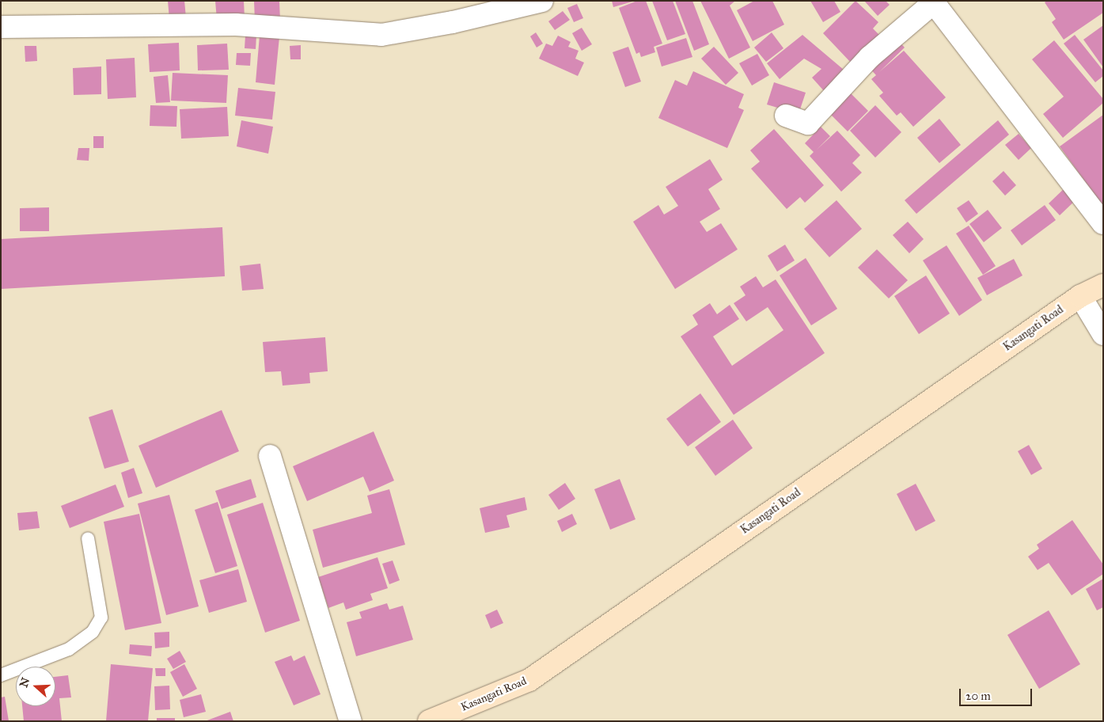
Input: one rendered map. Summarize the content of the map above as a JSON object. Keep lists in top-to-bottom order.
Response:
{
  "streets": {
    "street": ["Kasangati Road"]
  },
  "scale_bar": "20 m",
  "north": "left"
}
